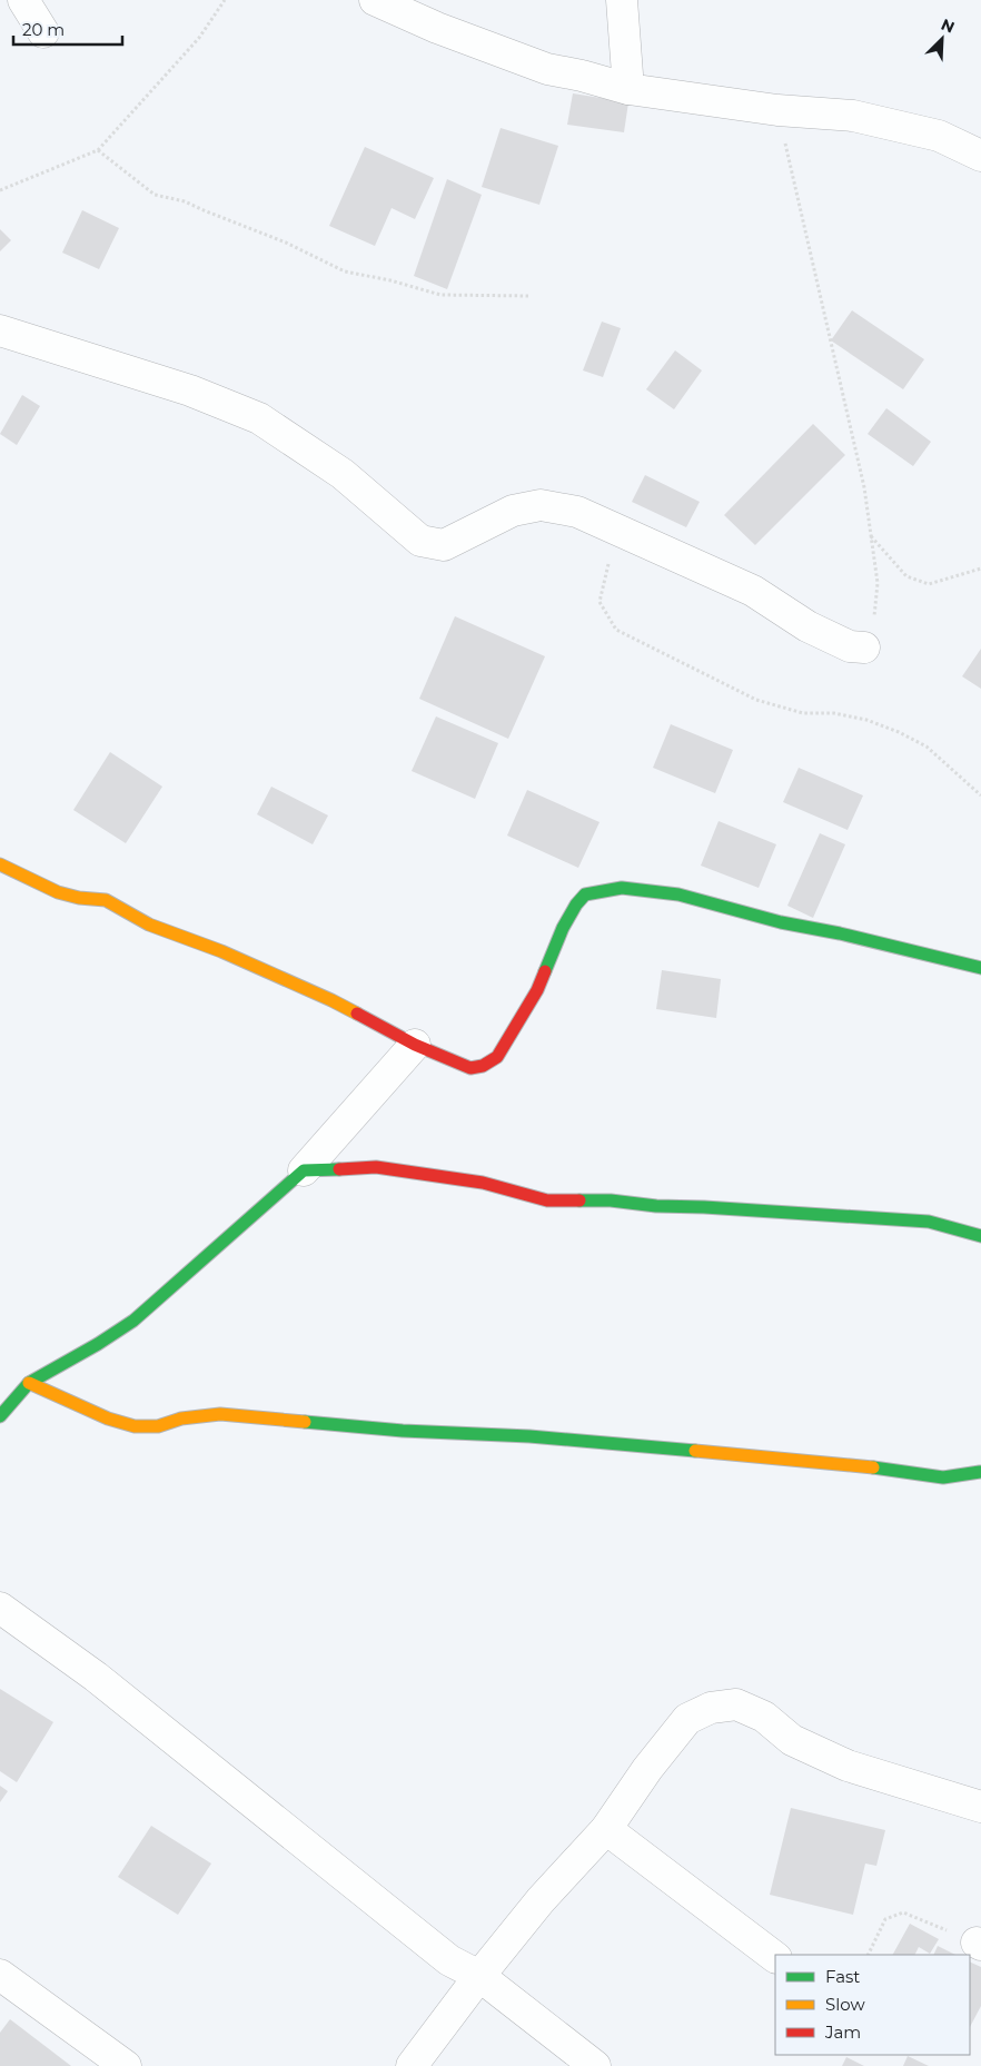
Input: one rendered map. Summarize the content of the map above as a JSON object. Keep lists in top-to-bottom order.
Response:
{
  "legend": ["Fast", "Slow", "Jam"],
  "scale_bar": "20 m",
  "north": "top right"
}
